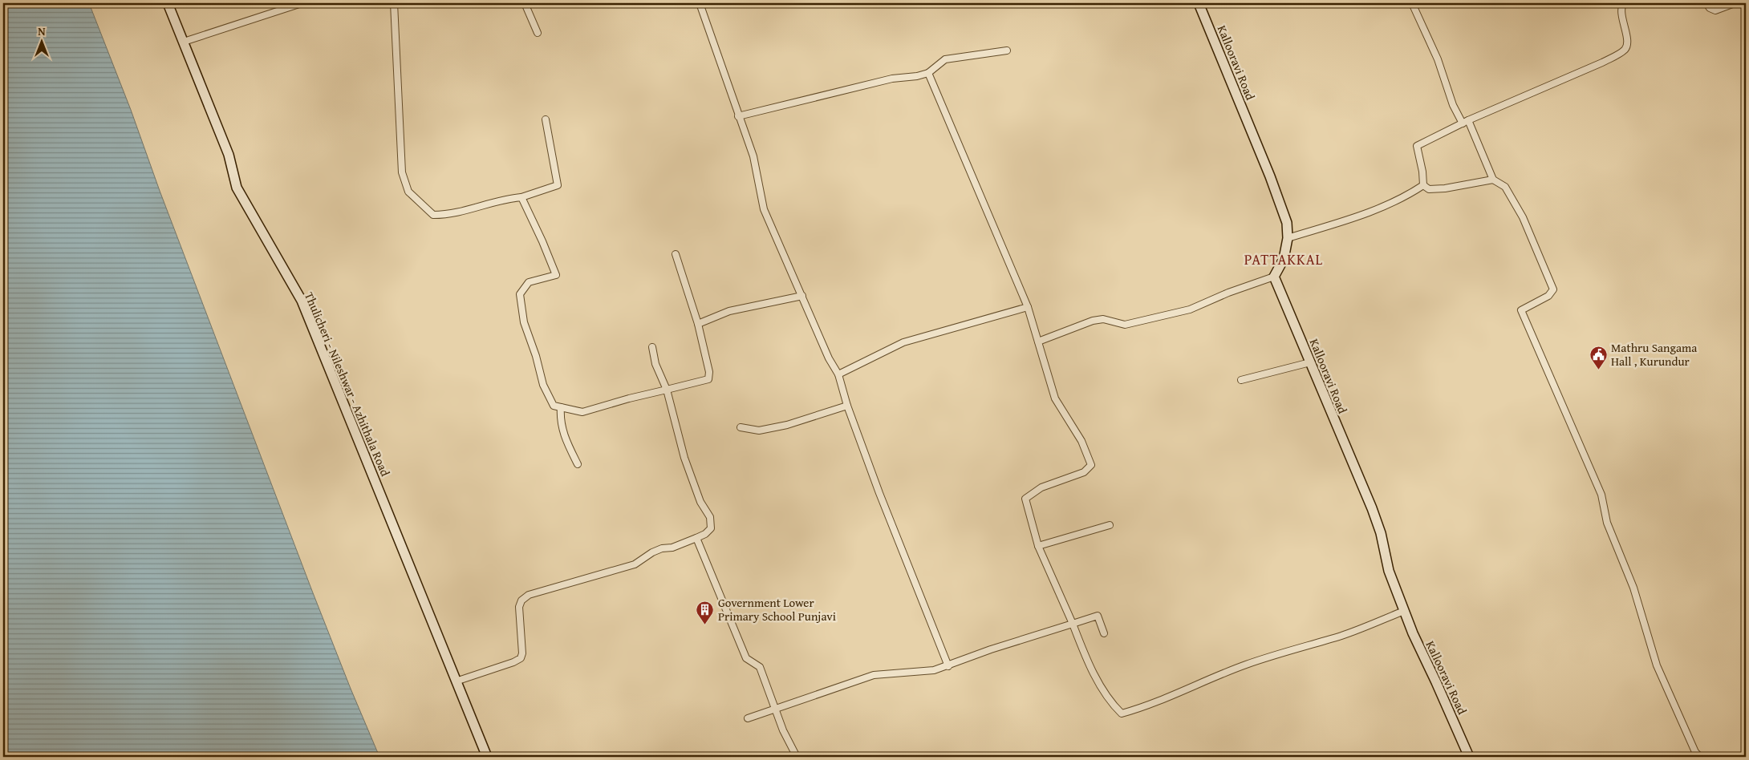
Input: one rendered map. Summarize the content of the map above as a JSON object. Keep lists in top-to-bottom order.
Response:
{
  "streets": {
    "main road": ["Kallooravi Road", "Thulicheri - Nileshwar - Azhithala Road"]
  },
  "districts": ["PATTAKKAL"],
  "places": {
    "public building": ["Mathru Sangama Hall , Kurundur"],
    "building": ["Government Lower Primary School Punjavi"]
  },
  "north": "top"
}
